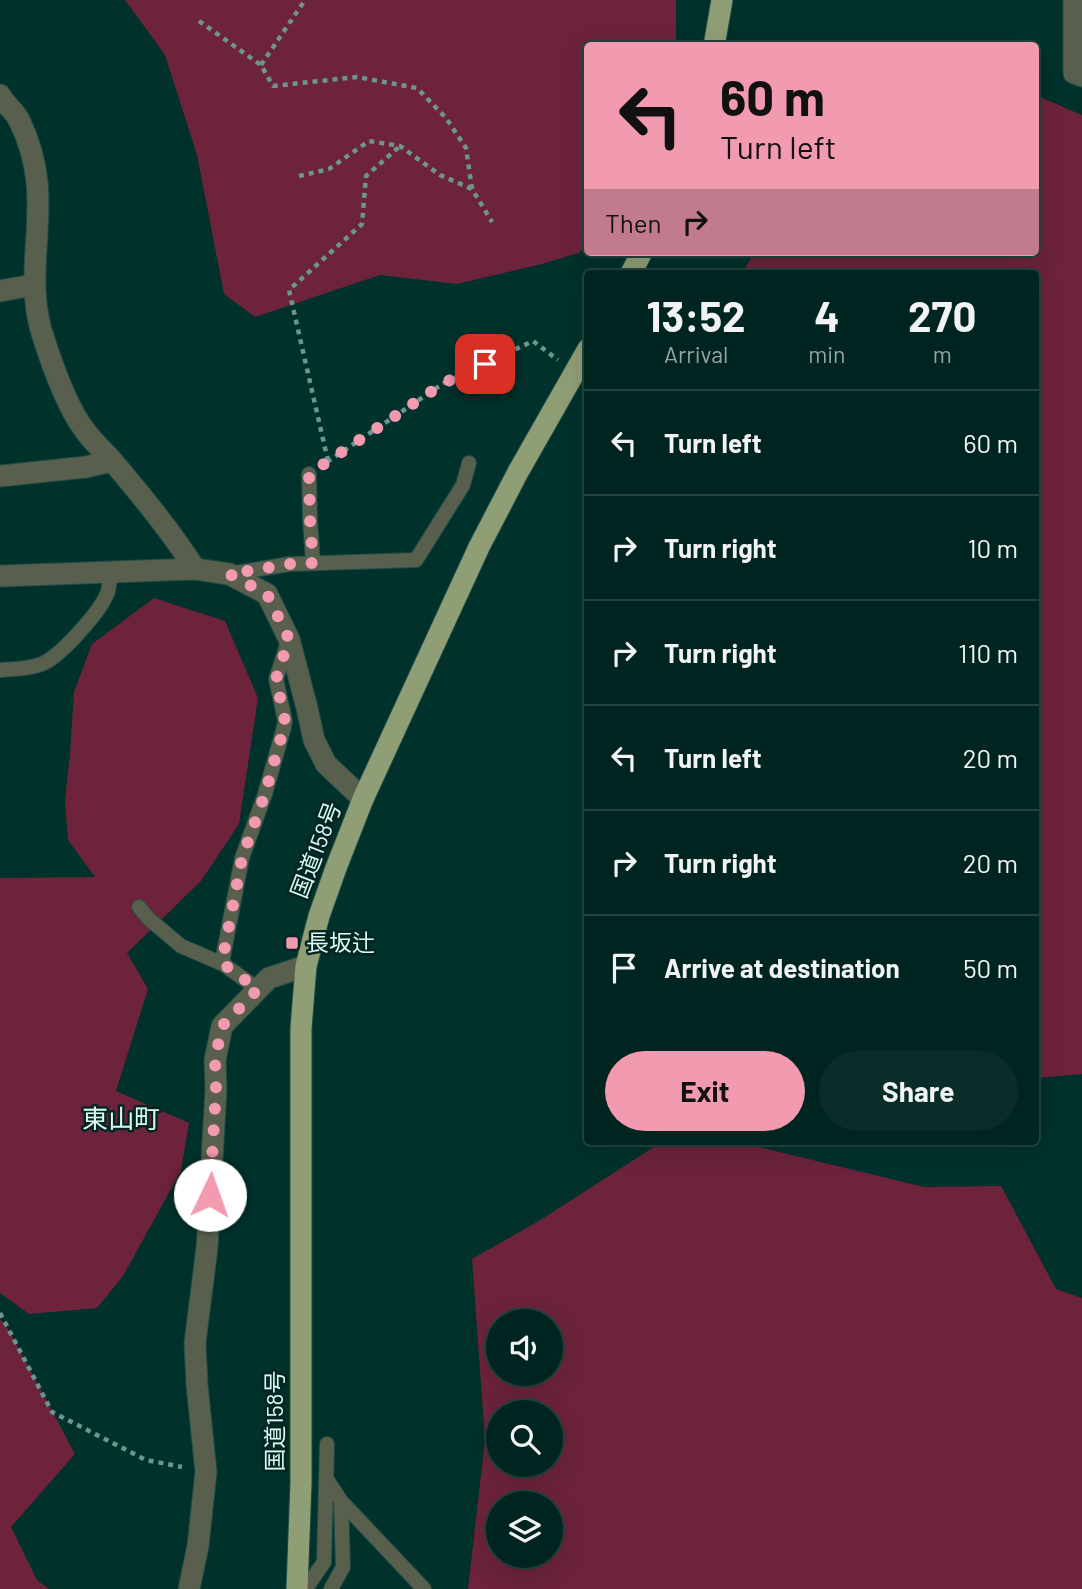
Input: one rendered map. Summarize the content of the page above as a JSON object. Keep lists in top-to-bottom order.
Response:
{
  "streets": {
    "highway": ["国道158号"]
  },
  "districts": ["東山町"],
  "places": {
    "transit": ["長坂辻"]
  },
  "page": {
    "turn": ["60 m", "Turn left"],
    "then": "Then",
    "eta": [
      "13:52",
      "Arrival",
      "4",
      "min",
      "270",
      "m"
    ],
    "list": [
      {
        "name": "Turn left",
        "value": "60 m"
      },
      {
        "name": "Turn right",
        "value": "10 m"
      },
      {
        "name": "Turn right",
        "value": "110 m"
      },
      {
        "name": "Turn left",
        "value": "20 m"
      },
      {
        "name": "Turn right",
        "value": "20 m"
      },
      {
        "name": "Arrive at destination",
        "value": "50 m"
      }
    ],
    "buttons": ["Exit", "Share"]
  }
}
